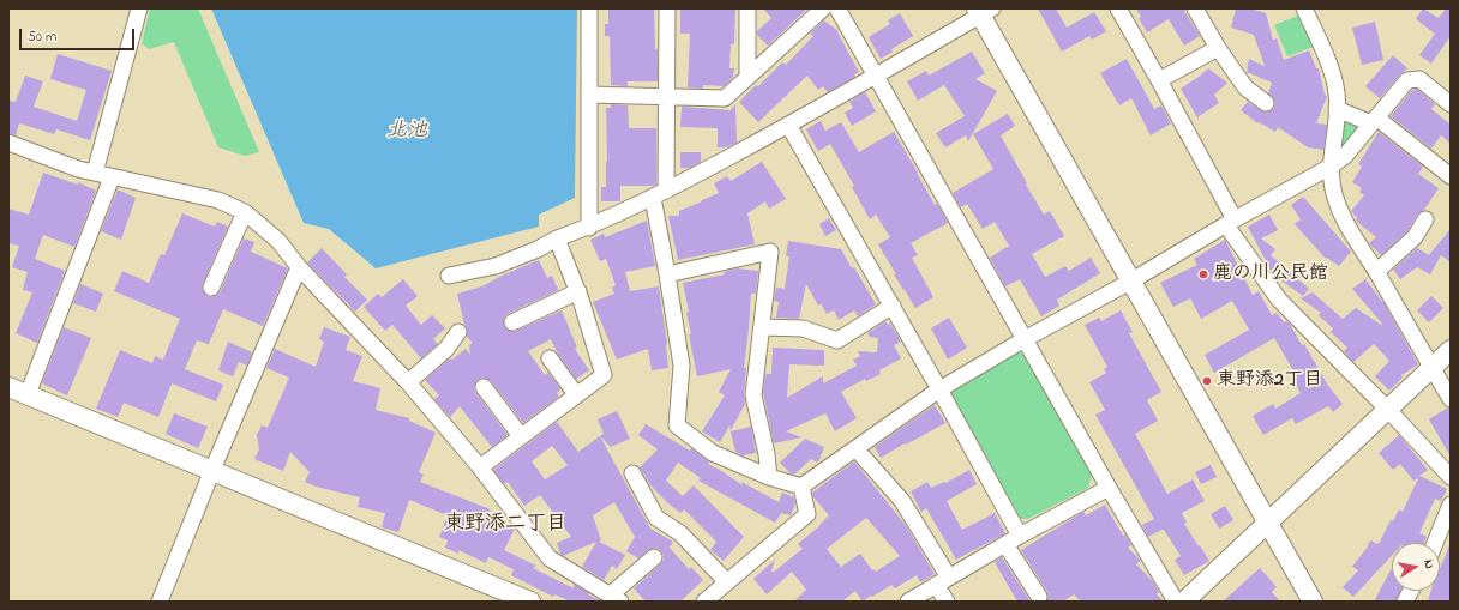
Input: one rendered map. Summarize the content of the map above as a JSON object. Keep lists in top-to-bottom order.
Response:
{
  "districts": ["東野添二丁目"],
  "water": ["北池"],
  "places": ["鹿の川公民館", "東野添2丁目"],
  "scale_bar": "50 m",
  "north": "right"
}
